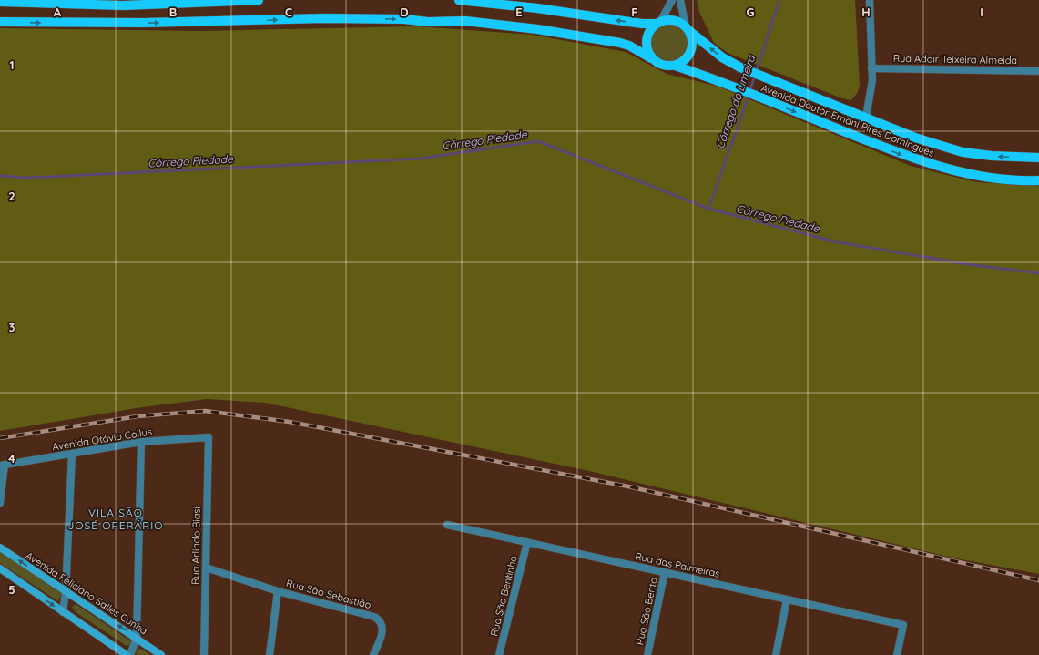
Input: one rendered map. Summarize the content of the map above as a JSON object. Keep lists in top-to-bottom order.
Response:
{
  "streets": {
    "main road": ["Avenida Doutor Ernani Pires Domingues", "Avenida Feliciano Salles Cunha"],
    "street": [
      "Rua Adair Teixeira Almeida",
      "Avenida Otávio Collus",
      "Rua Arlindo Biasi",
      "Rua das Palmeiras",
      "Rua São Sebastião",
      "Rua São Bentinho",
      "Rua São Bento"
    ]
  },
  "crossings": [
    ["Avenida Otávio Collus", "Rua Arlindo Biasi"],
    ["Rua Arlindo Biasi", "Rua São Sebastião"],
    ["Rua das Palmeiras", "Rua São Bentinho"],
    ["Rua das Palmeiras", "Rua São Bento"]
  ],
  "districts": ["VILA SÃO JOSÉ OPERÁRIO"],
  "water": ["Córrego do Limeira", "Córrego Piedade"],
  "grid": {
    "columns": [
      "A",
      "B",
      "C",
      "D",
      "E",
      "F",
      "G",
      "H",
      "I"
    ],
    "rows": [
      "1",
      "2",
      "3",
      "4",
      "5"
    ]
  }
}
